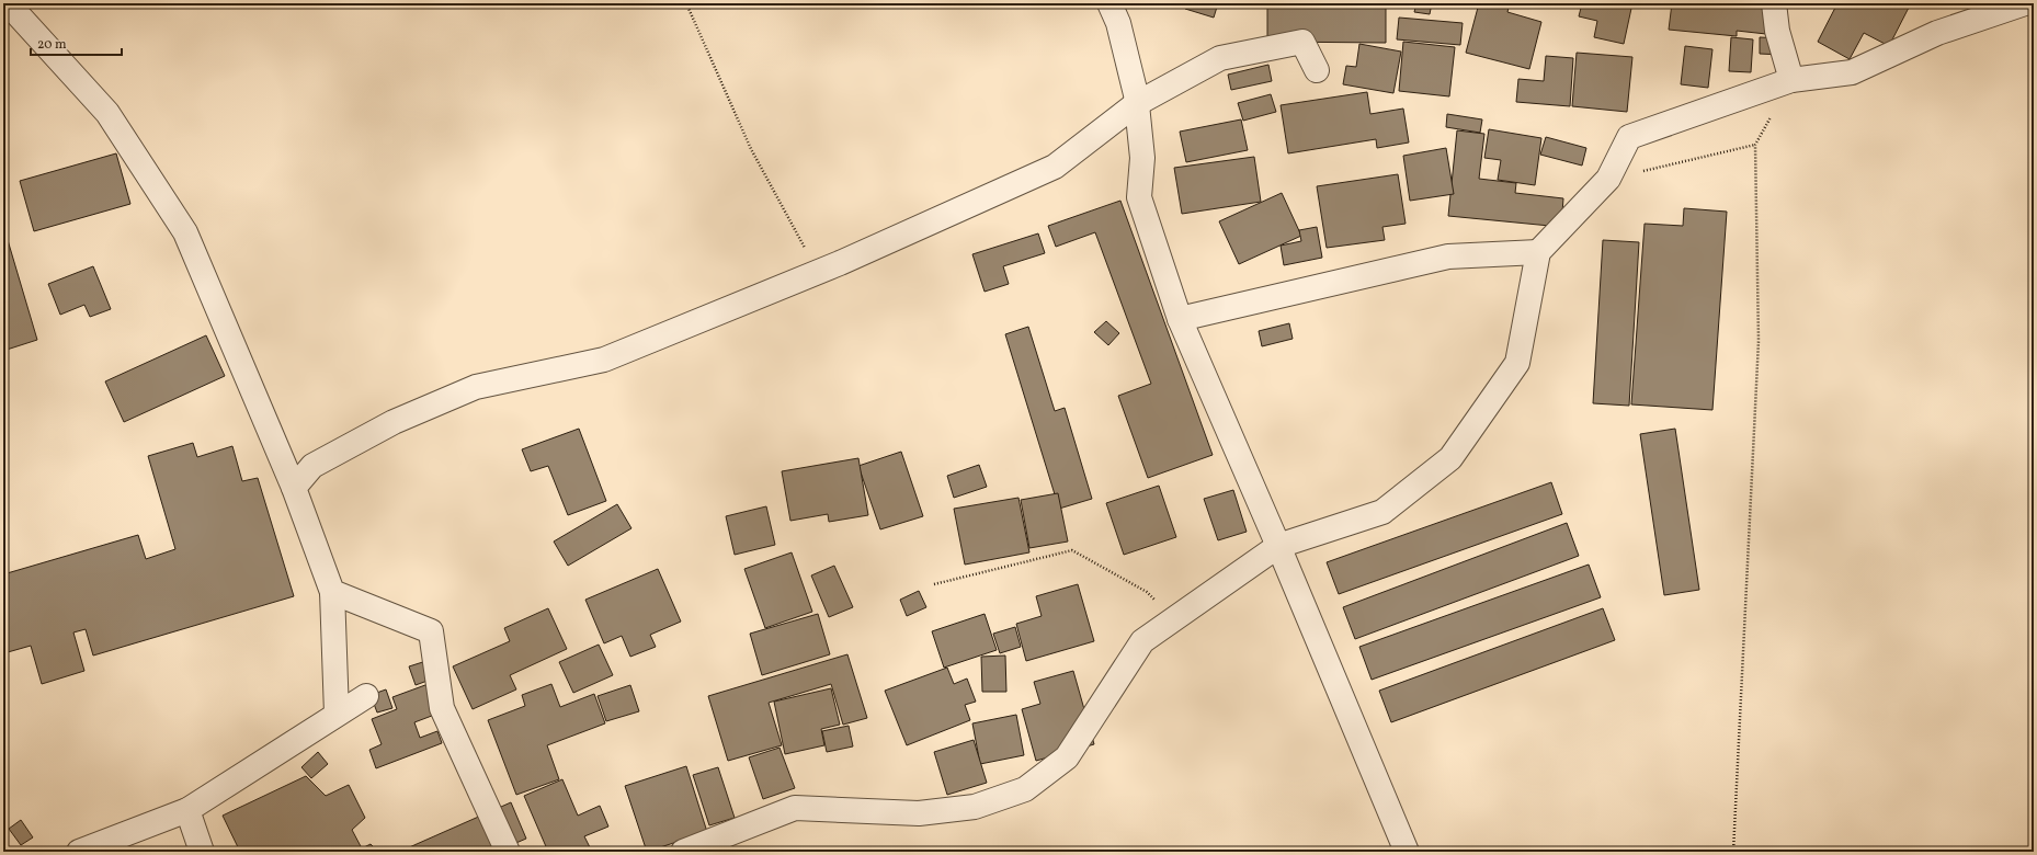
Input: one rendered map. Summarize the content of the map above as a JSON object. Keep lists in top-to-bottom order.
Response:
{
  "scale_bar": "20 m"
}
